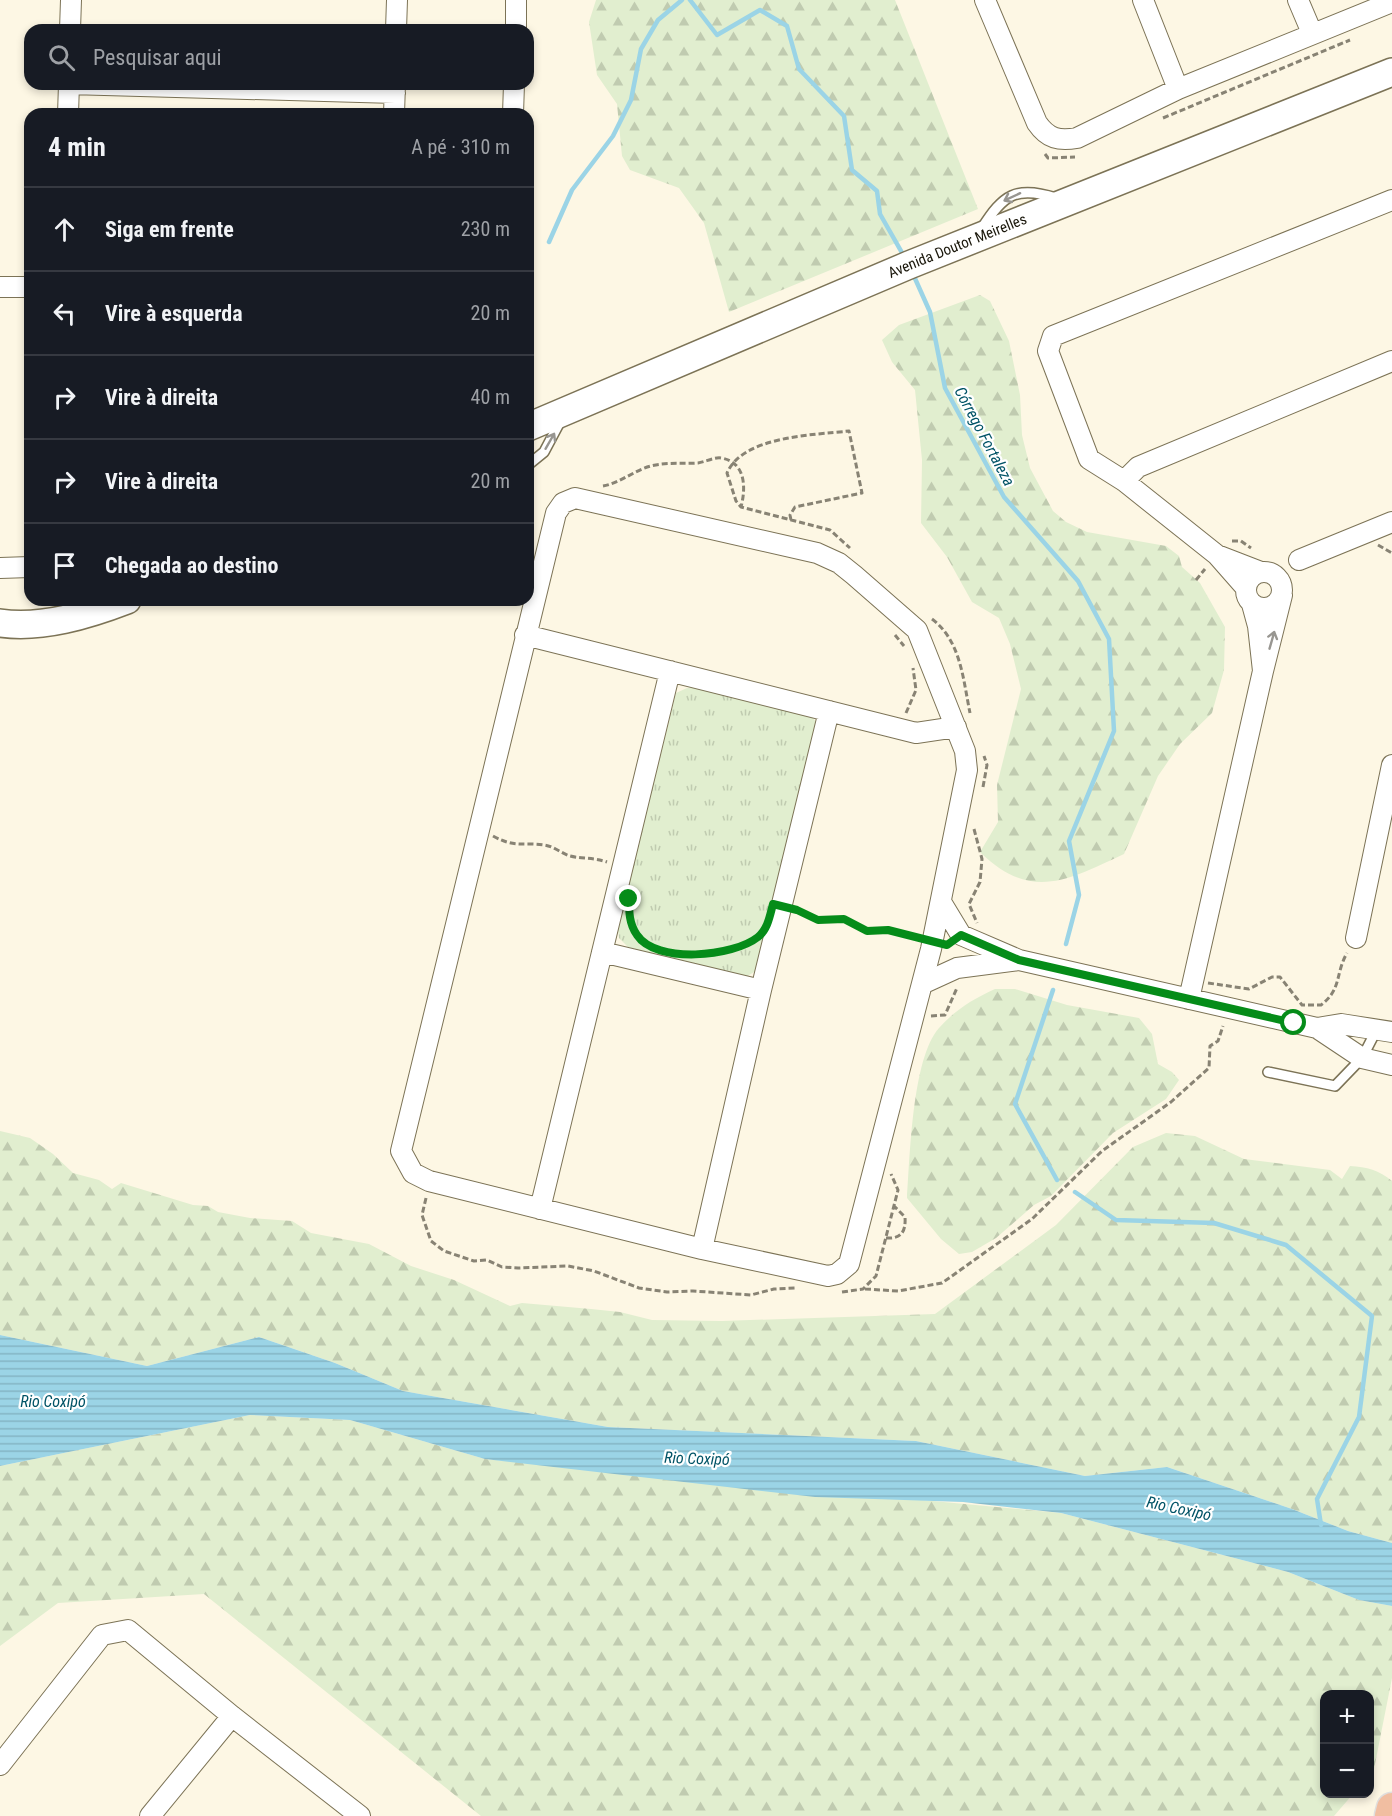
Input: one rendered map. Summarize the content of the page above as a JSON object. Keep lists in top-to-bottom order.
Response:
{
  "streets": {
    "street": ["Avenida Doutor Meirelles"]
  },
  "water": ["Córrego Fortaleza", "Rio Coxipó"],
  "page": {
    "search": "Pesquisar aqui",
    "heading": ["4 min", "A pé · 310 m"],
    "list": [
      ["Siga em frente", "230 m"],
      ["Vire à esquerda", "20 m"],
      ["Vire à direita", "40 m"],
      ["Vire à direita", "20 m"],
      "Chegada ao destino"
    ],
    "map_buttons": ["+", "−"]
  }
}
